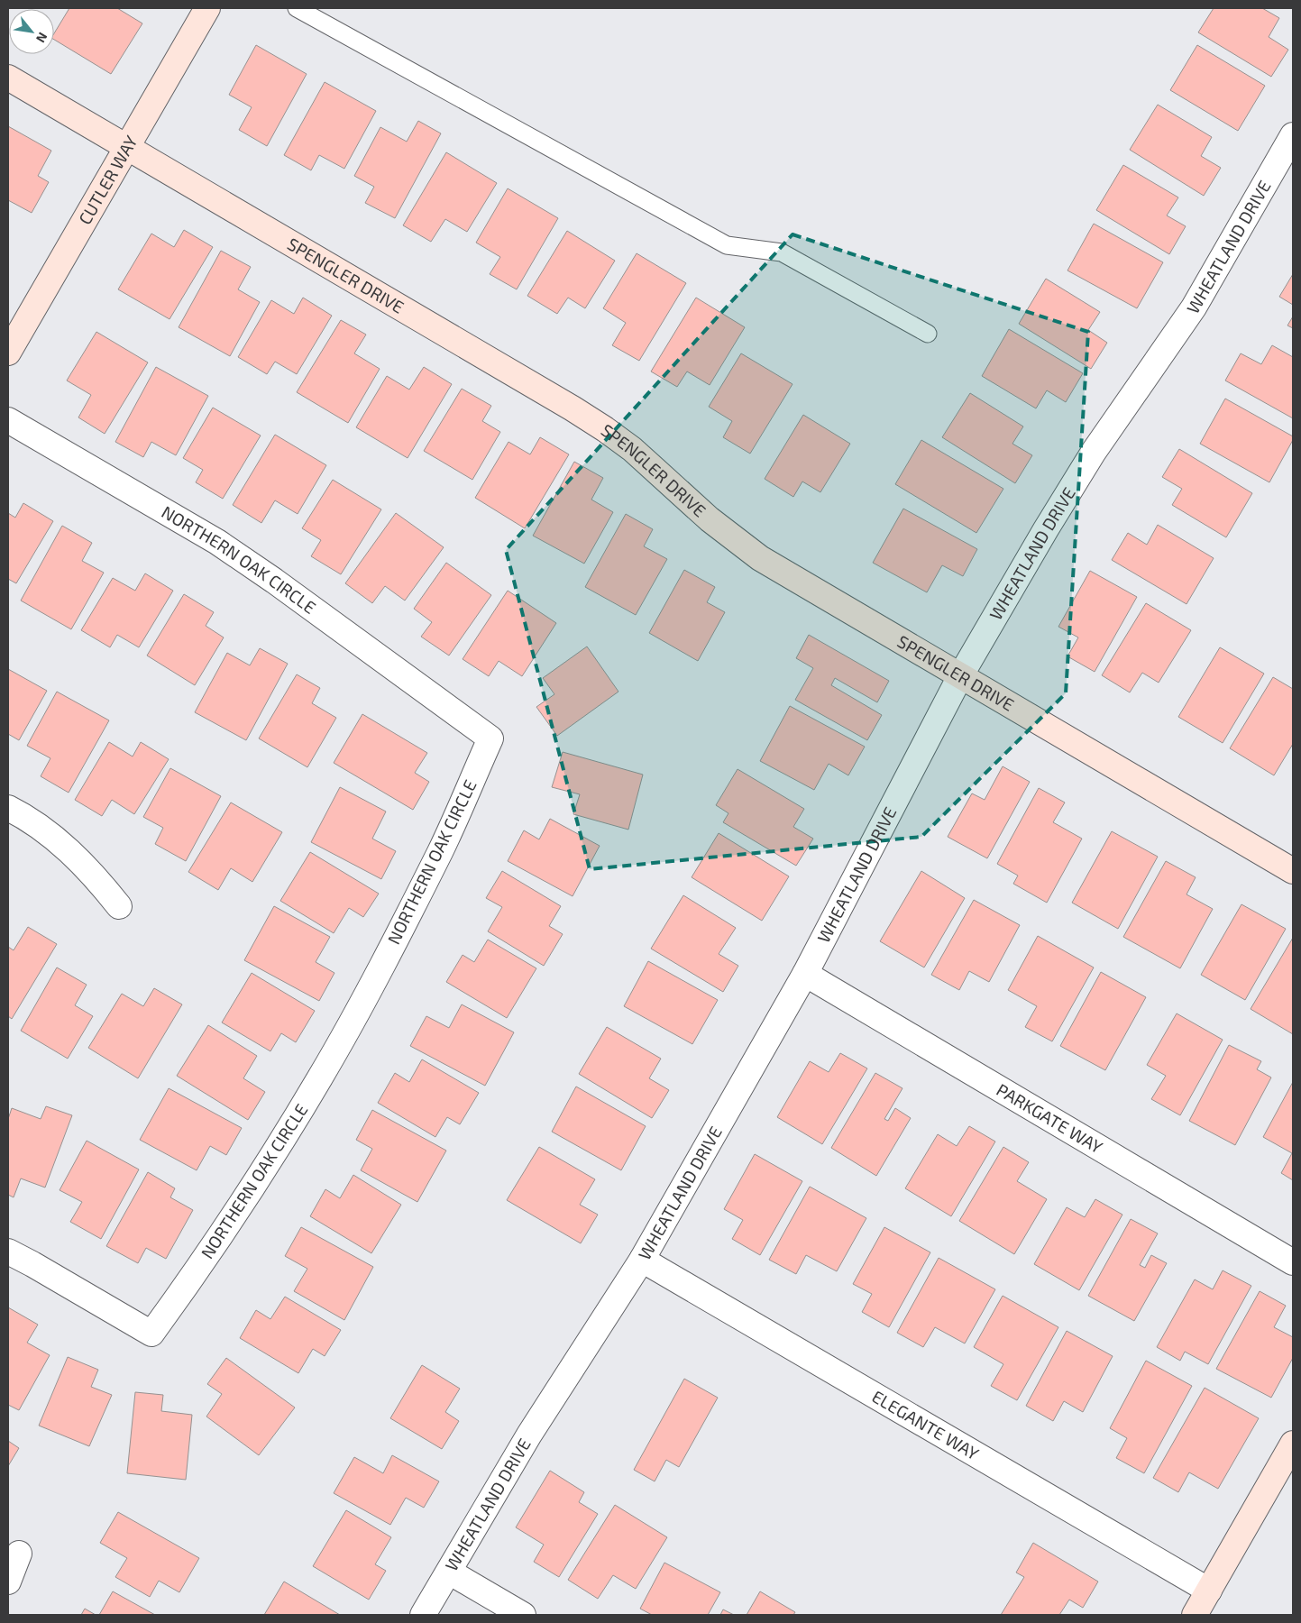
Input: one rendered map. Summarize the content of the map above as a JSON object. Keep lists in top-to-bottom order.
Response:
{
  "streets": {
    "street": [
      "CUTLER WAY",
      "WHEATLAND DRIVE",
      "SPENGLER DRIVE",
      "NORTHERN OAK CIRCLE",
      "PARKGATE WAY",
      "ELEGANTE WAY"
    ]
  },
  "crossings": [
    ["CUTLER WAY", "SPENGLER DRIVE"],
    ["WHEATLAND DRIVE", "SPENGLER DRIVE"],
    ["WHEATLAND DRIVE", "PARKGATE WAY"],
    ["WHEATLAND DRIVE", "ELEGANTE WAY"]
  ],
  "north": "bottom right"
}
